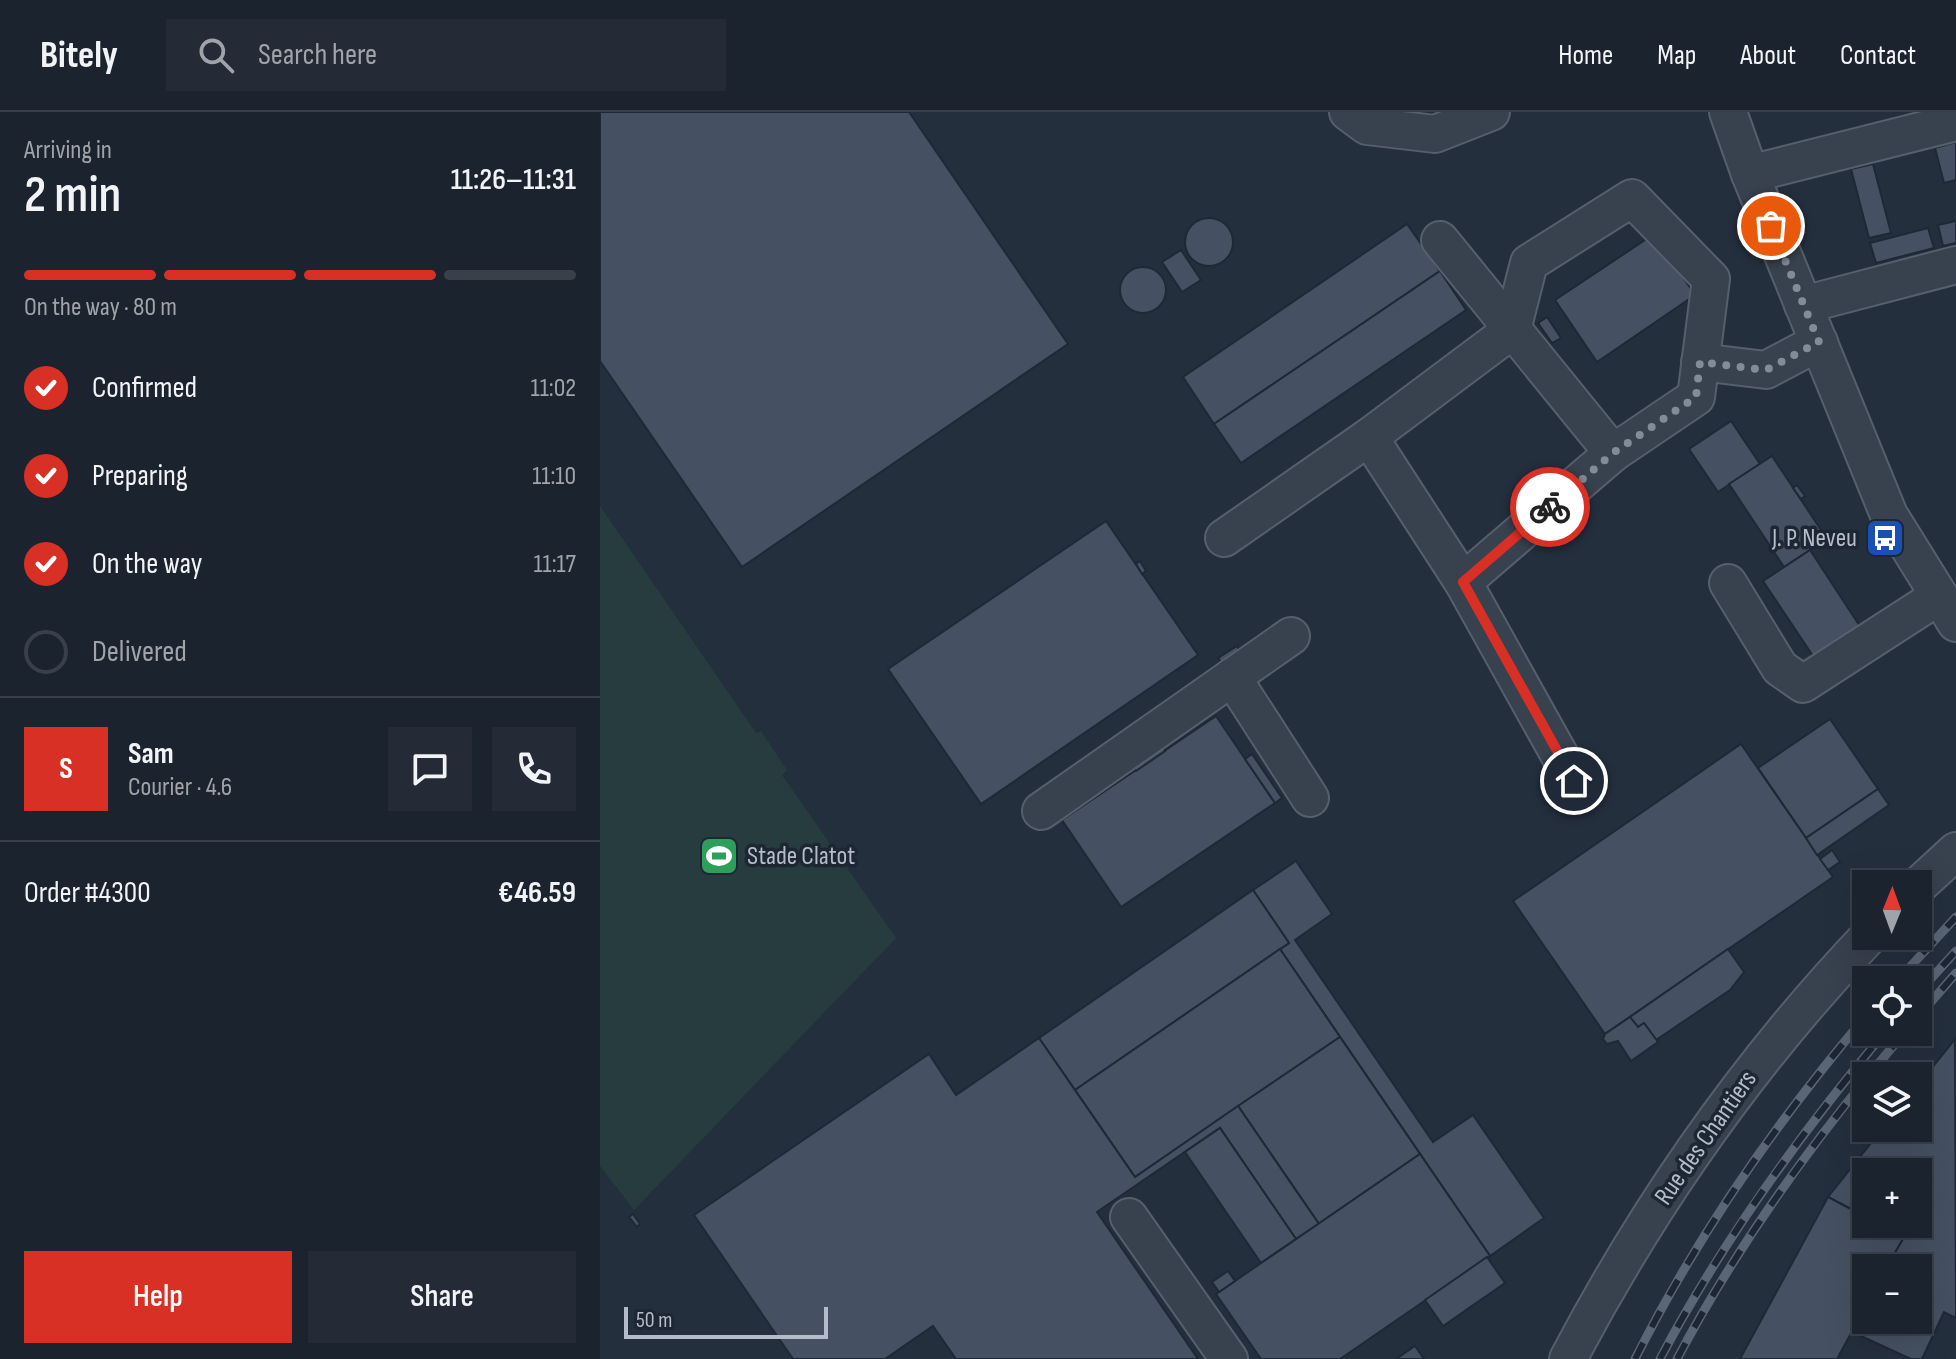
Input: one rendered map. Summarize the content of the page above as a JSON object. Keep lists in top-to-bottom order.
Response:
{
  "streets": {
    "street": ["Rue des Chantiers"]
  },
  "places": {
    "bus stop": ["J. P. Neveu"],
    "sports": ["Stade Clatot"]
  },
  "scale_bar": "50 m",
  "north": "top",
  "page": {
    "header": "Bitely",
    "search": "Search here",
    "nav": [
      "Home",
      "Map",
      "About",
      "Contact"
    ],
    "heading": ["2 min", "Arriving in", "11:26–11:31"],
    "panel": [
      "Sam",
      "Courier · 4.6",
      "Order #4300",
      "€46.59"
    ],
    "bar": "On the way · 80 m",
    "list": [
      ["Confirmed", "11:02"],
      ["Preparing", "11:10"],
      ["On the way", "11:17"],
      "Delivered"
    ],
    "round": "S",
    "map_buttons": ["+", "−"],
    "buttons": ["Help", "Share"],
    "scale": "50 m"
  }
}
